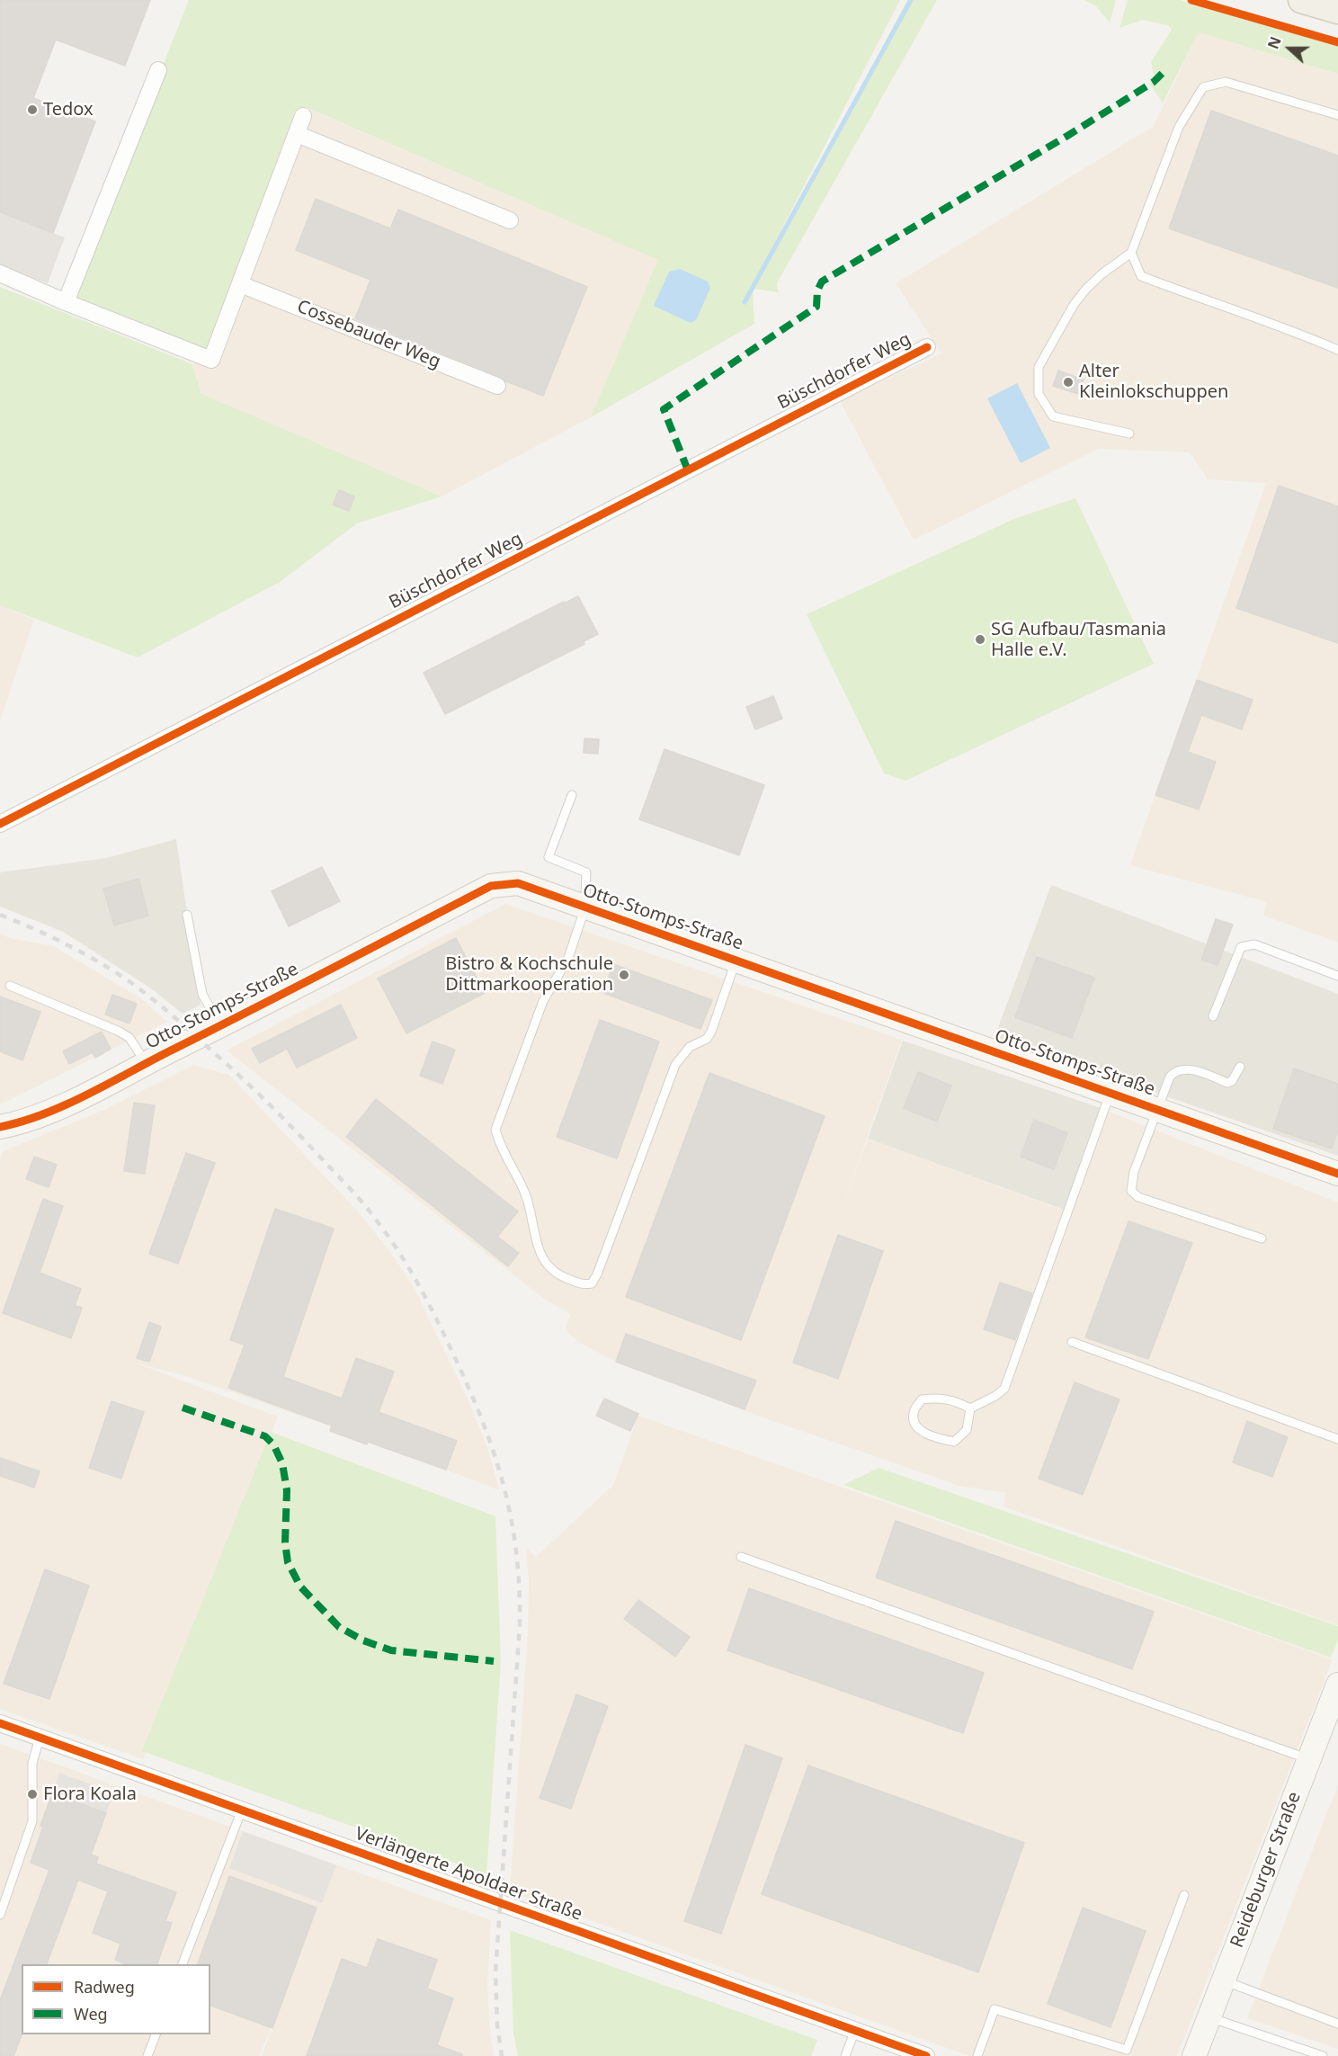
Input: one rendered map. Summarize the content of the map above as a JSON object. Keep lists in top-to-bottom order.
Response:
{
  "streets": {
    "street": [
      "Cossebauder Weg",
      "Büschdorfer Weg",
      "Otto-Stomps-Straße",
      "Reideburger Straße",
      "Verlängerte Apoldaer Straße"
    ]
  },
  "places": [
    "Tedox",
    "Alter Kleinlokschuppen",
    "SG Aufbau/Tasmania Halle e.V.",
    "Bistro & Kochschule Dittmarkooperation",
    "Flora Koala"
  ],
  "legend": ["Radweg", "Weg"],
  "north": "left"
}
